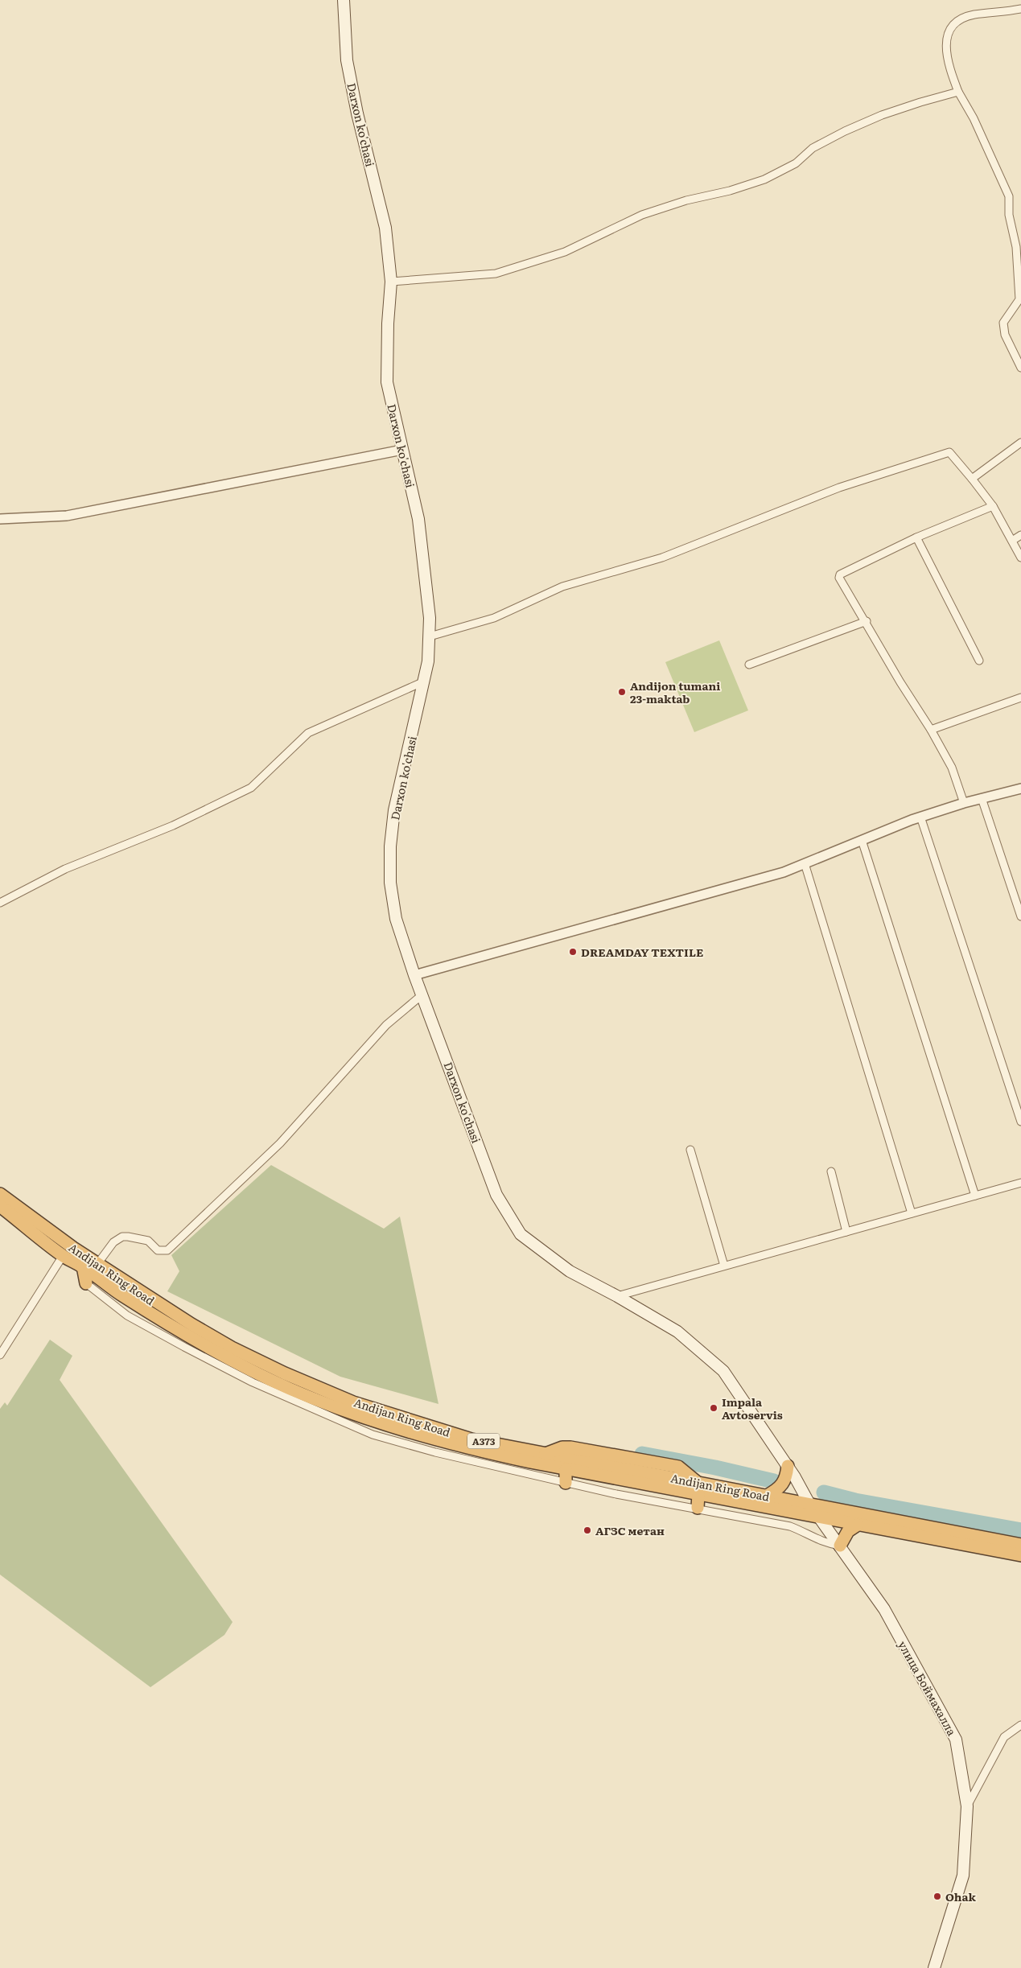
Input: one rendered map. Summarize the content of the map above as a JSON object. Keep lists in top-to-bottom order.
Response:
{
  "streets": {
    "highway": ["Andijan Ring Road", "A373"],
    "main road": ["Darxon ko'chasi", "улица Боймахалла"]
  },
  "crossings": [
    ["Darxon ko'chasi", "Andijan Ring Road"],
    ["Darxon ko'chasi", "улица Боймахалла"],
    ["Andijan Ring Road", "улица Боймахалла"]
  ],
  "places": [
    "Andijon tumani 23-maktab",
    "DREAMDAY TEXTILE",
    "Impala Avtoservis",
    "АГЗС метан",
    "Ohak"
  ]
}
